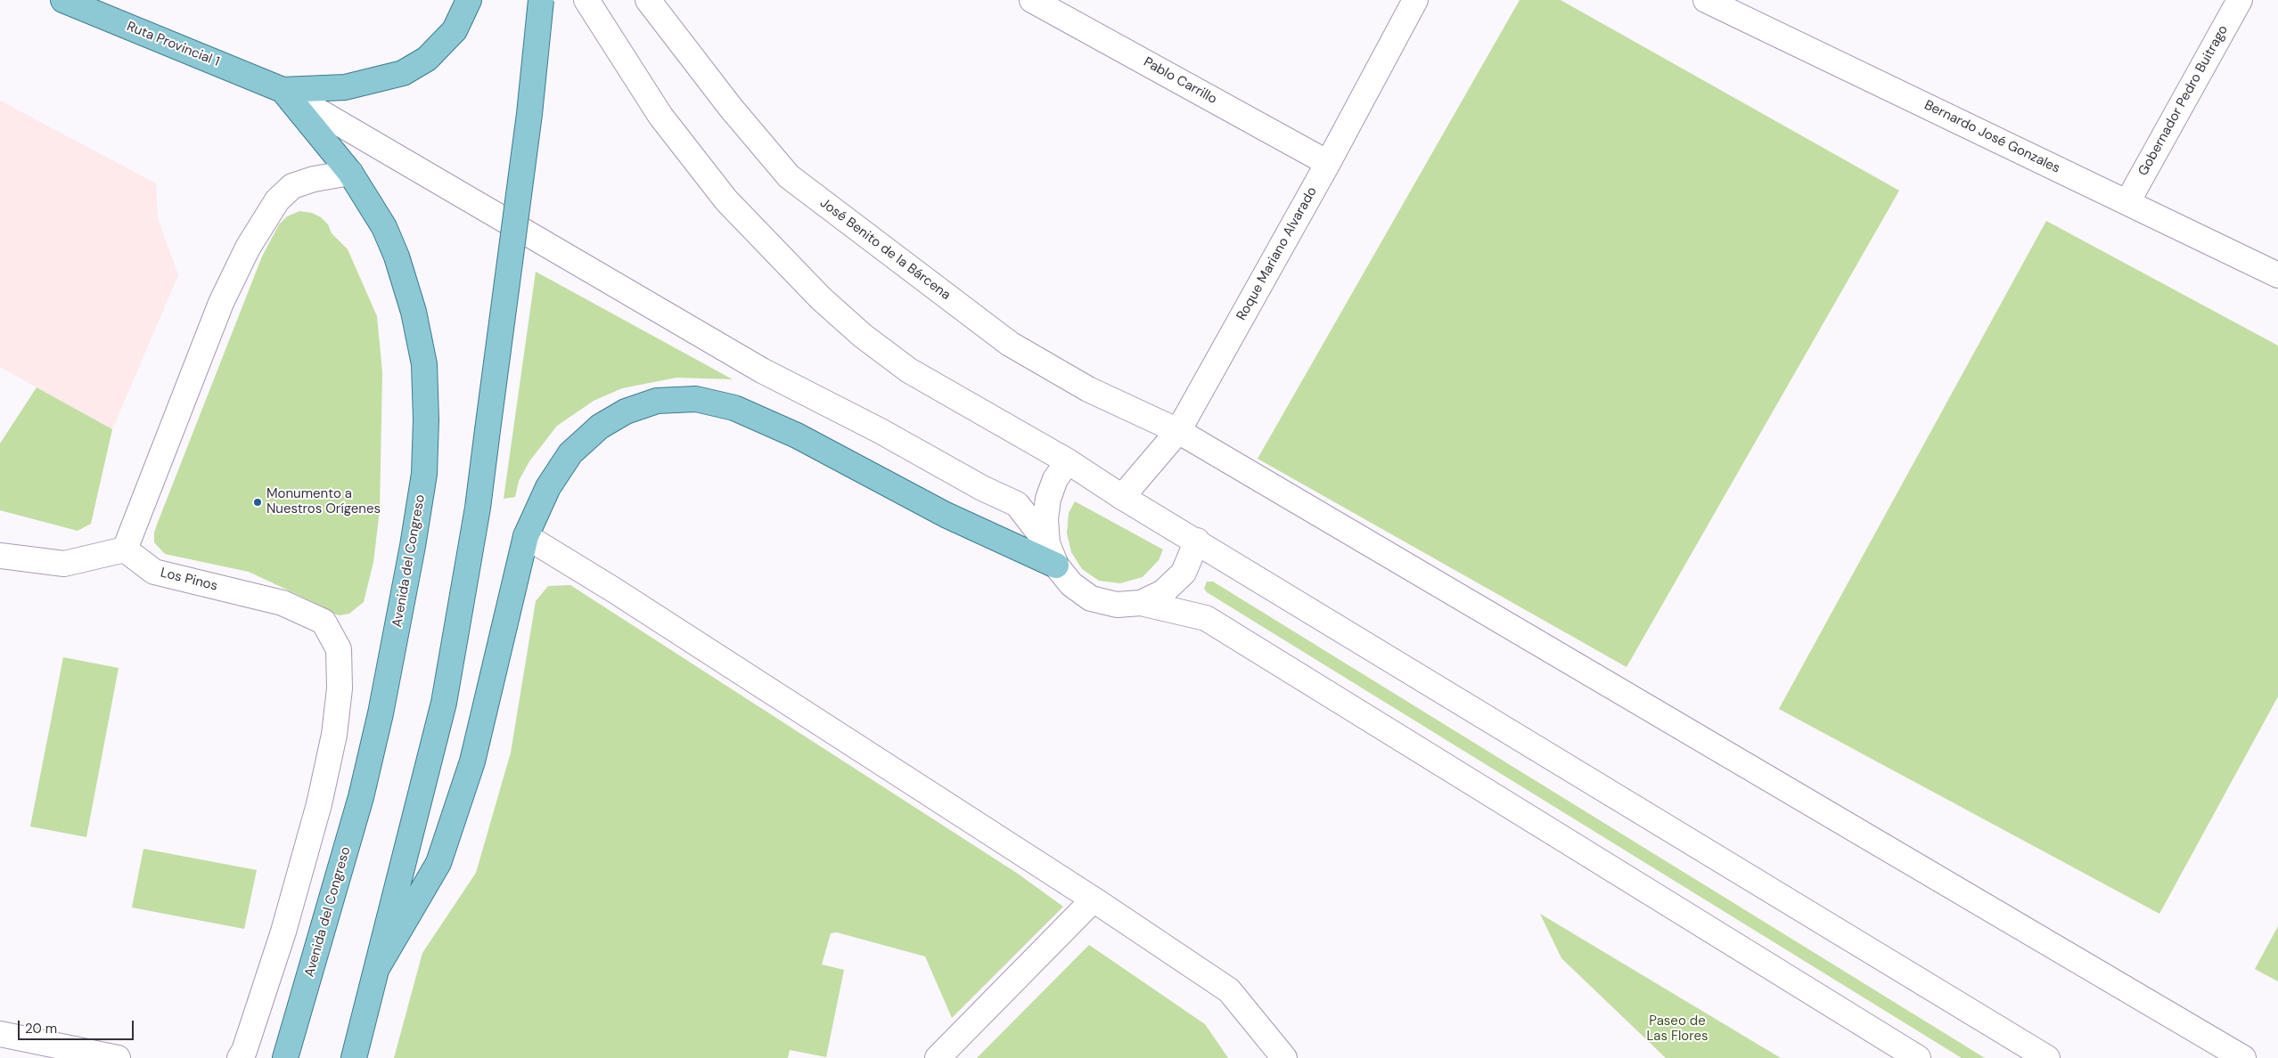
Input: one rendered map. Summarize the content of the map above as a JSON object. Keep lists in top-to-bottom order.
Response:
{
  "streets": {
    "main road": ["Ruta Provincial 1", "Avenida del Congreso"],
    "street": [
      "Pablo Carrillo",
      "Gobernador Pedro Buitrago",
      "Bernardo José Gonzales",
      "José Benito de la Bárcena",
      "Roque Mariano Alvarado",
      "Los Pinos"
    ]
  },
  "crossings": [
    ["Ruta Provincial 1", "Avenida del Congreso"],
    ["Pablo Carrillo", "Roque Mariano Alvarado"],
    ["Gobernador Pedro Buitrago", "Bernardo José Gonzales"],
    ["José Benito de la Bárcena", "Roque Mariano Alvarado"]
  ],
  "parks": ["Paseo de Las Flores"],
  "places": ["Monumento a Nuestros Orígenes"],
  "scale_bar": "20 m"
}
